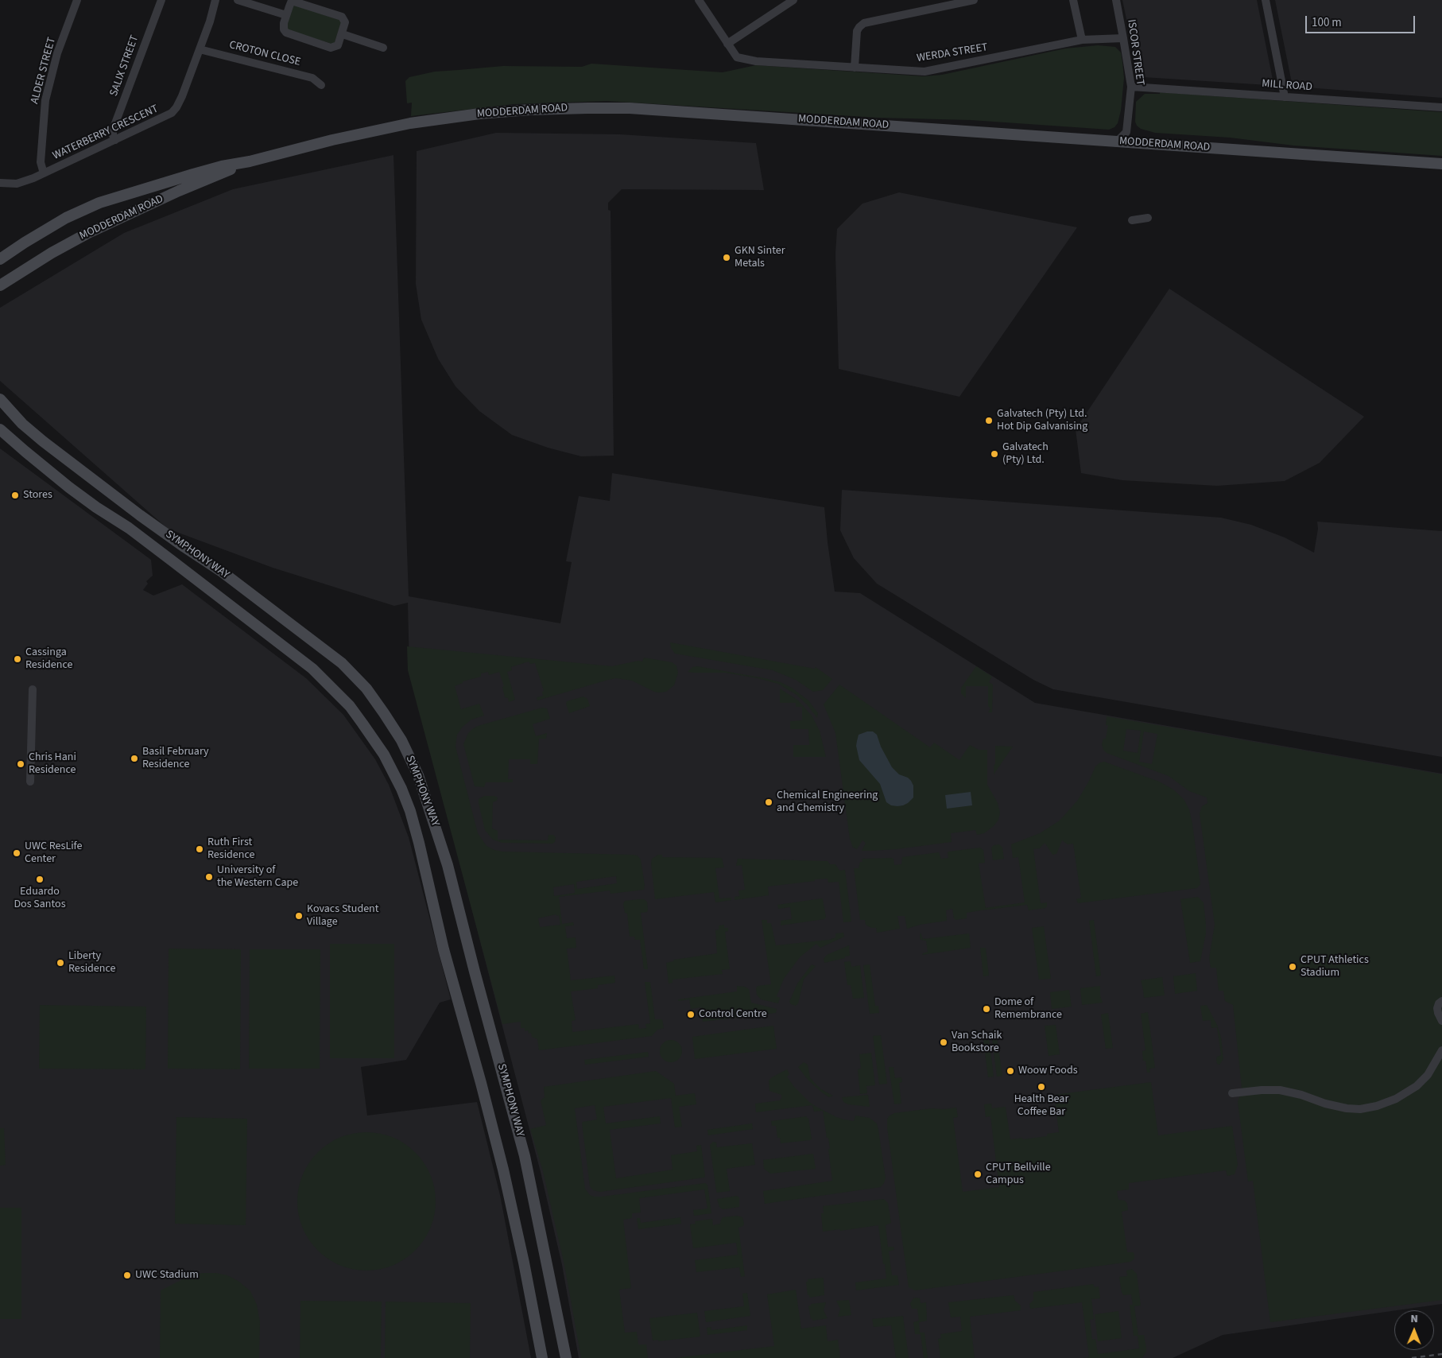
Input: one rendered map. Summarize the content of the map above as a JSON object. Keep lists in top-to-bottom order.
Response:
{
  "streets": {
    "main road": ["MODDERDAM ROAD", "SYMPHONY WAY"],
    "street": [
      "ISCOR STREET",
      "WERDA STREET",
      "CROTON CLOSE",
      "SALIX STREET",
      "ALDER STREET",
      "MILL ROAD",
      "WATERBERRY CRESCENT"
    ]
  },
  "crossings": [
    ["ISCOR STREET", "WERDA STREET"],
    ["ISCOR STREET", "MILL ROAD"],
    ["CROTON CLOSE", "WATERBERRY CRESCENT"],
    ["SALIX STREET", "WATERBERRY CRESCENT"],
    ["ALDER STREET", "WATERBERRY CRESCENT"]
  ],
  "places": [
    "GKN Sinter Metals",
    "Galvatech (Pty) Ltd. Hot Dip Galvanising",
    "Galvatech (Pty) Ltd.",
    "Stores",
    "Cassinga Residence",
    "Basil February Residence",
    "Chris Hani Residence",
    "Chemical Engineering and Chemistry",
    "Ruth First Residence",
    "UWC ResLife Center",
    "University of the Western Cape",
    "Eduardo Dos Santos",
    "Kovacs Student Village",
    "Liberty Residence",
    "CPUT Athletics Stadium",
    "Dome of Remembrance",
    "Control Centre",
    "Van Schaik Bookstore",
    "Woow Foods",
    "Health Bear Coffee Bar",
    "CPUT Bellville Campus",
    "UWC Stadium"
  ],
  "scale_bar": "100 m",
  "north": "top"
}
